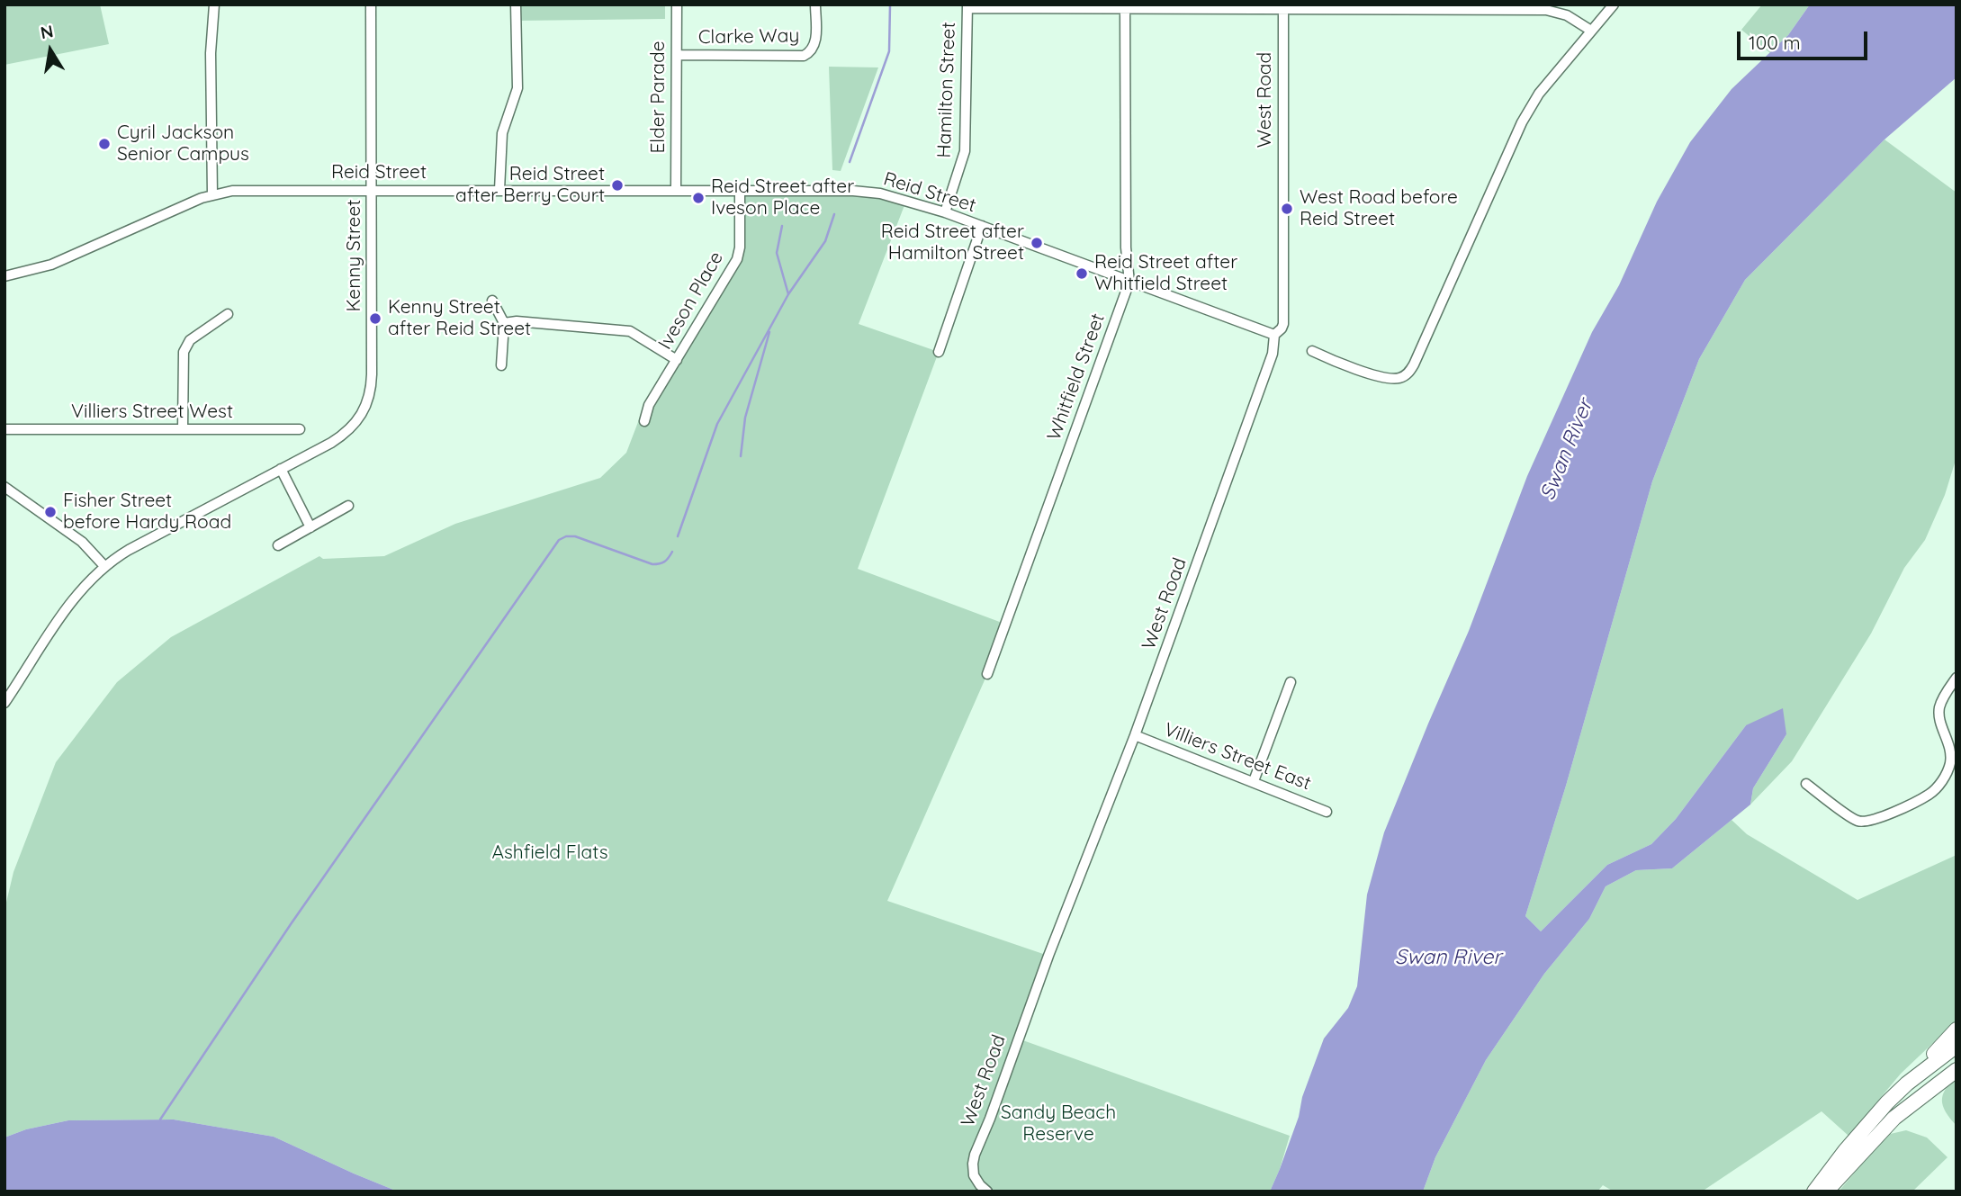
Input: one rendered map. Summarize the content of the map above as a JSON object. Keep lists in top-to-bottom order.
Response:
{
  "streets": {
    "street": [
      "Clarke Way",
      "Hamilton Street",
      "Elder Parade",
      "West Road",
      "Reid Street",
      "Kenny Street",
      "Iveson Place",
      "Whitfield Street",
      "Villiers Street West",
      "Villiers Street East"
    ]
  },
  "crossings": [
    ["Clarke Way", "Elder Parade"],
    ["Hamilton Street", "Reid Street"],
    ["Elder Parade", "Reid Street"],
    ["West Road", "Reid Street"],
    ["West Road", "Villiers Street East"],
    ["Reid Street", "Kenny Street"],
    ["Reid Street", "Iveson Place"],
    ["Reid Street", "Whitfield Street"]
  ],
  "water": ["Swan River"],
  "parks": ["Ashfield Flats", "Sandy Beach Reserve"],
  "places": [
    "Cyril Jackson Senior Campus",
    "Reid Street after Berry Court",
    "Reid Street after Iveson Place",
    "West Road before Reid Street",
    "Reid Street after Hamilton Street",
    "Reid Street after Whitfield Street",
    "Kenny Street after Reid Street",
    "Fisher Street before Hardy Road"
  ],
  "scale_bar": "100 m",
  "north": "top"
}
